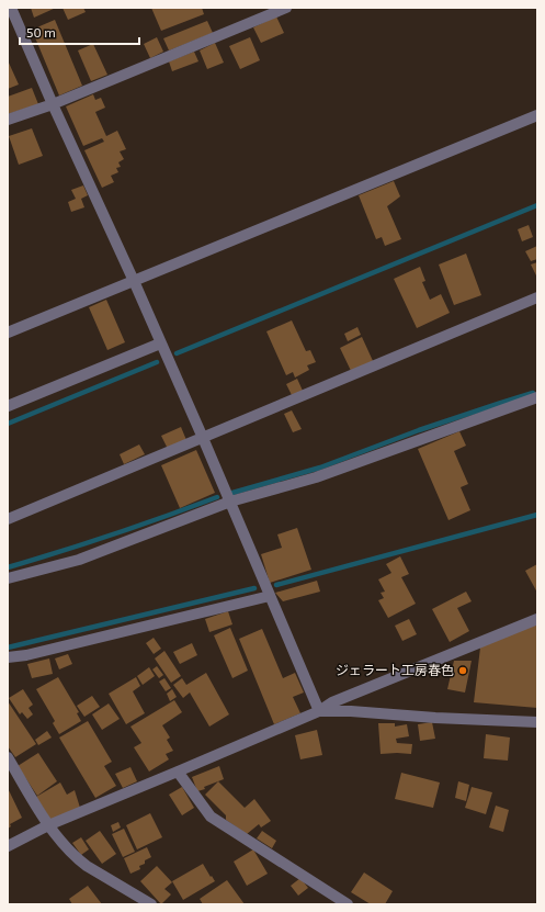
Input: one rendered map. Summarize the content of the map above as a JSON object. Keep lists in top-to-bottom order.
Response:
{
  "places": ["ジェラート工房春色"],
  "scale_bar": "50 m"
}
